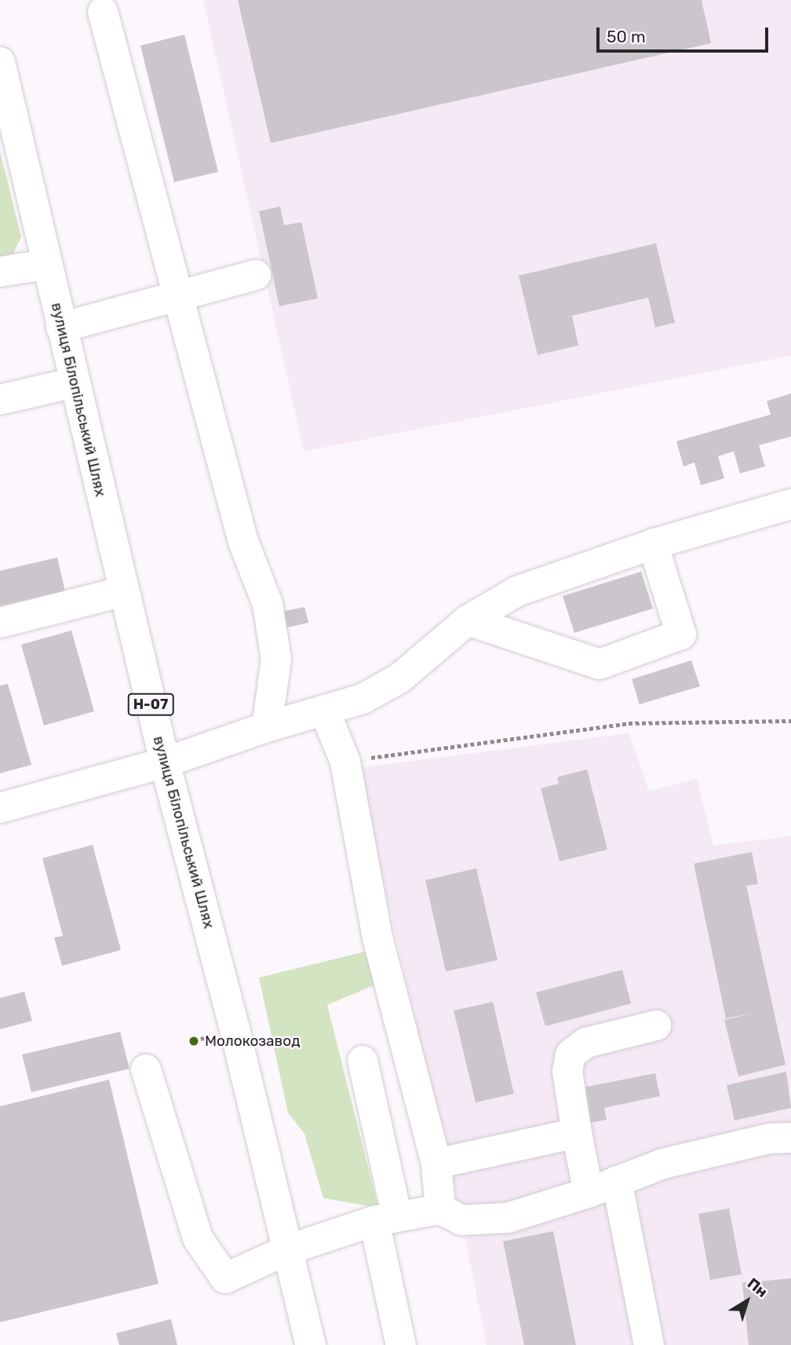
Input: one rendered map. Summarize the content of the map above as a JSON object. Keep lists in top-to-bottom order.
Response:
{
  "streets": {
    "main road": ["вулиця Білопільський Шлях", "Н-07"]
  },
  "places": ["Молокозавод"],
  "scale_bar": "50 m",
  "north": "top right"
}
